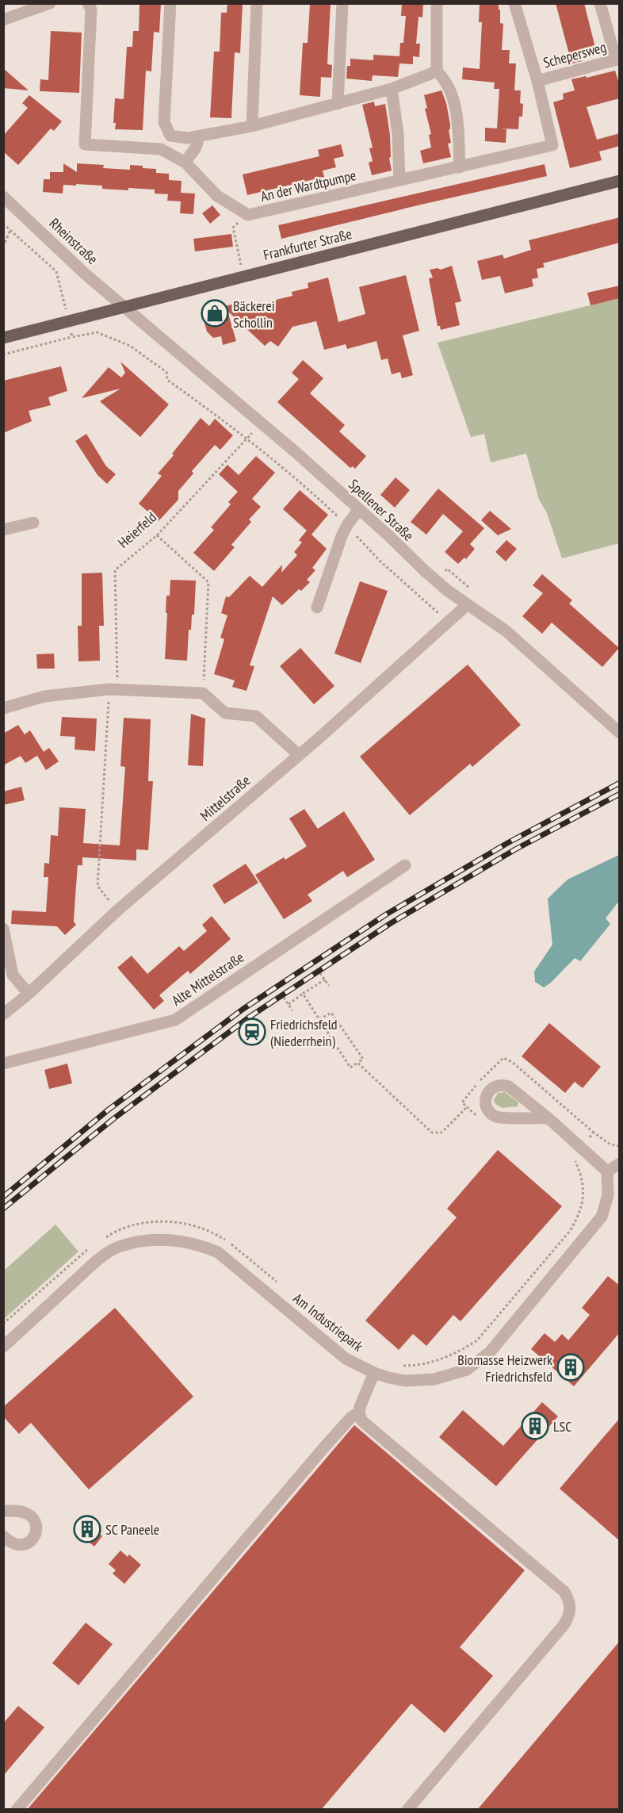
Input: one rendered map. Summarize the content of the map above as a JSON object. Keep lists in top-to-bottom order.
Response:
{
  "streets": {
    "main road": ["Frankfurter Straße"],
    "street": [
      "Schepersweg",
      "An der Wardtpumpe",
      "Rheinstraße",
      "Spellener Straße",
      "Mittelstraße",
      "Alte Mittelstraße",
      "Am Industriepark"
    ],
    "path": ["Heierfeld"]
  },
  "crossings": [
    ["Schepersweg", "An der Wardtpumpe"],
    ["Rheinstraße", "Frankfurter Straße"],
    ["Rheinstraße", "Spellener Straße"],
    ["Frankfurter Straße", "Spellener Straße"],
    ["Spellener Straße", "Heierfeld"],
    ["Spellener Straße", "Mittelstraße"],
    ["Heierfeld", "Mittelstraße"]
  ],
  "places": {
    "shop": ["Bäckerei Schollin"],
    "station": ["Friedrichsfeld (Niederrhein)"],
    "building": ["Biomasse Heizwerk Friedrichsfeld", "LSC", "SC Paneele"]
  }
}
